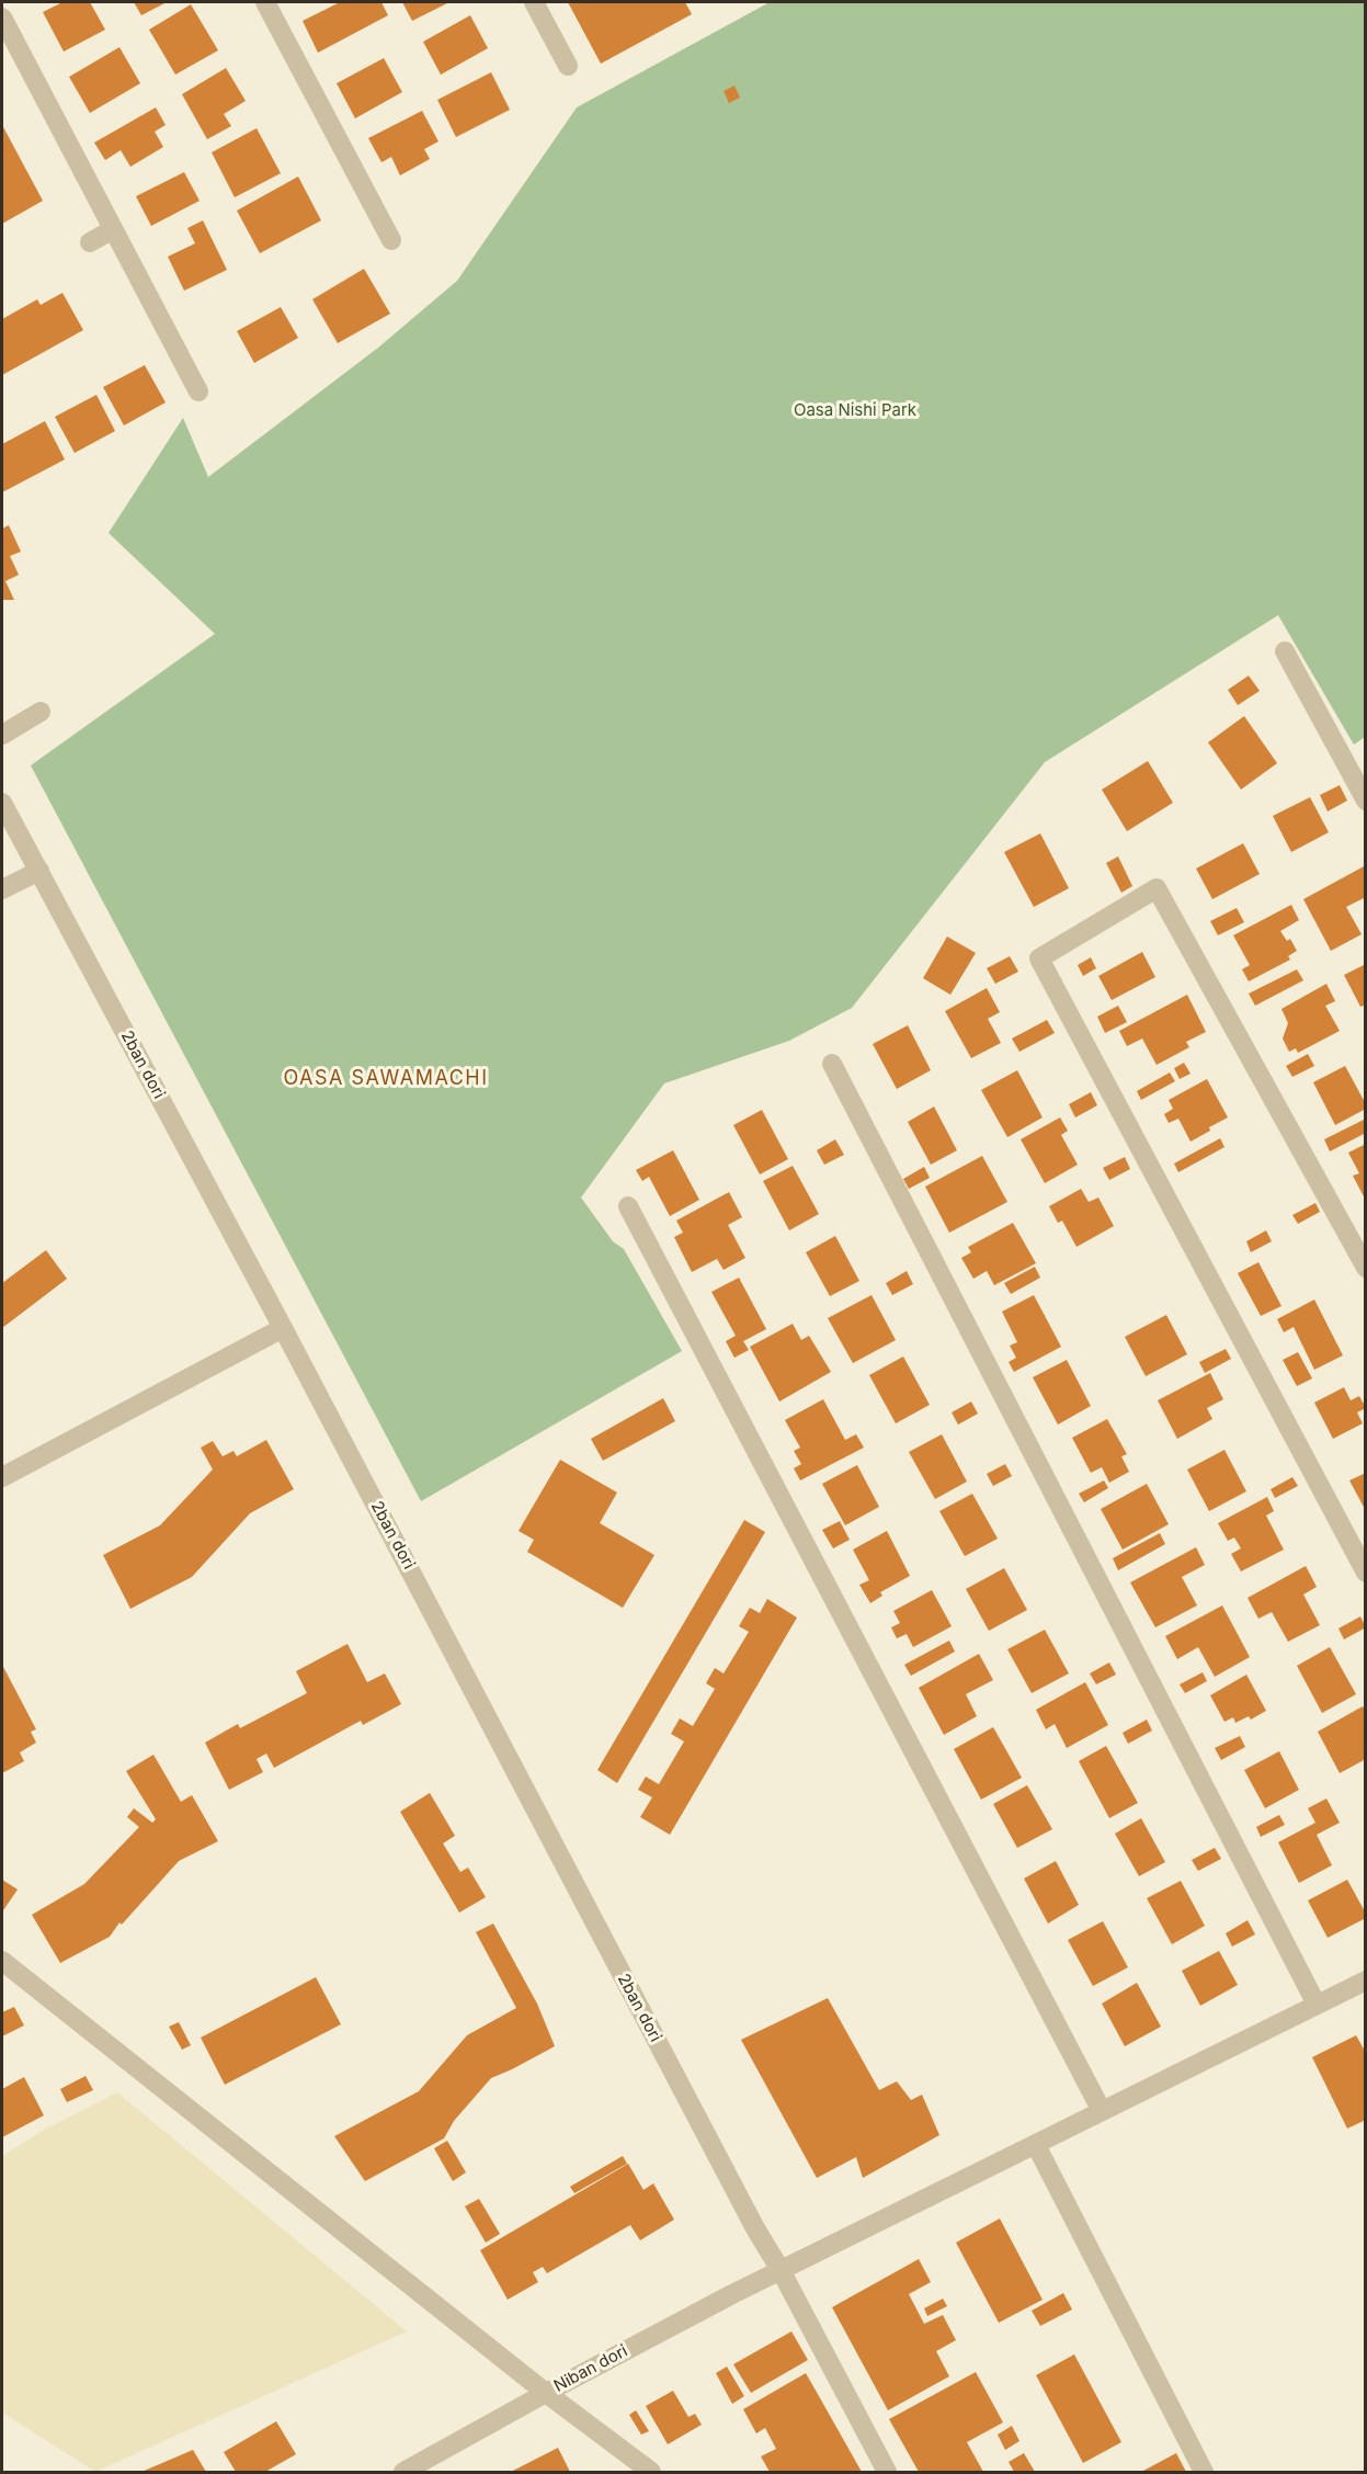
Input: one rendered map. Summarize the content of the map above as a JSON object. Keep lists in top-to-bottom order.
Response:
{
  "streets": {
    "street": ["2ban dori", "Niban dori"]
  },
  "crossings": [
    ["2ban dori", "Niban dori"]
  ],
  "districts": ["OASA SAWAMACHI"],
  "parks": ["Oasa Nishi Park"]
}
